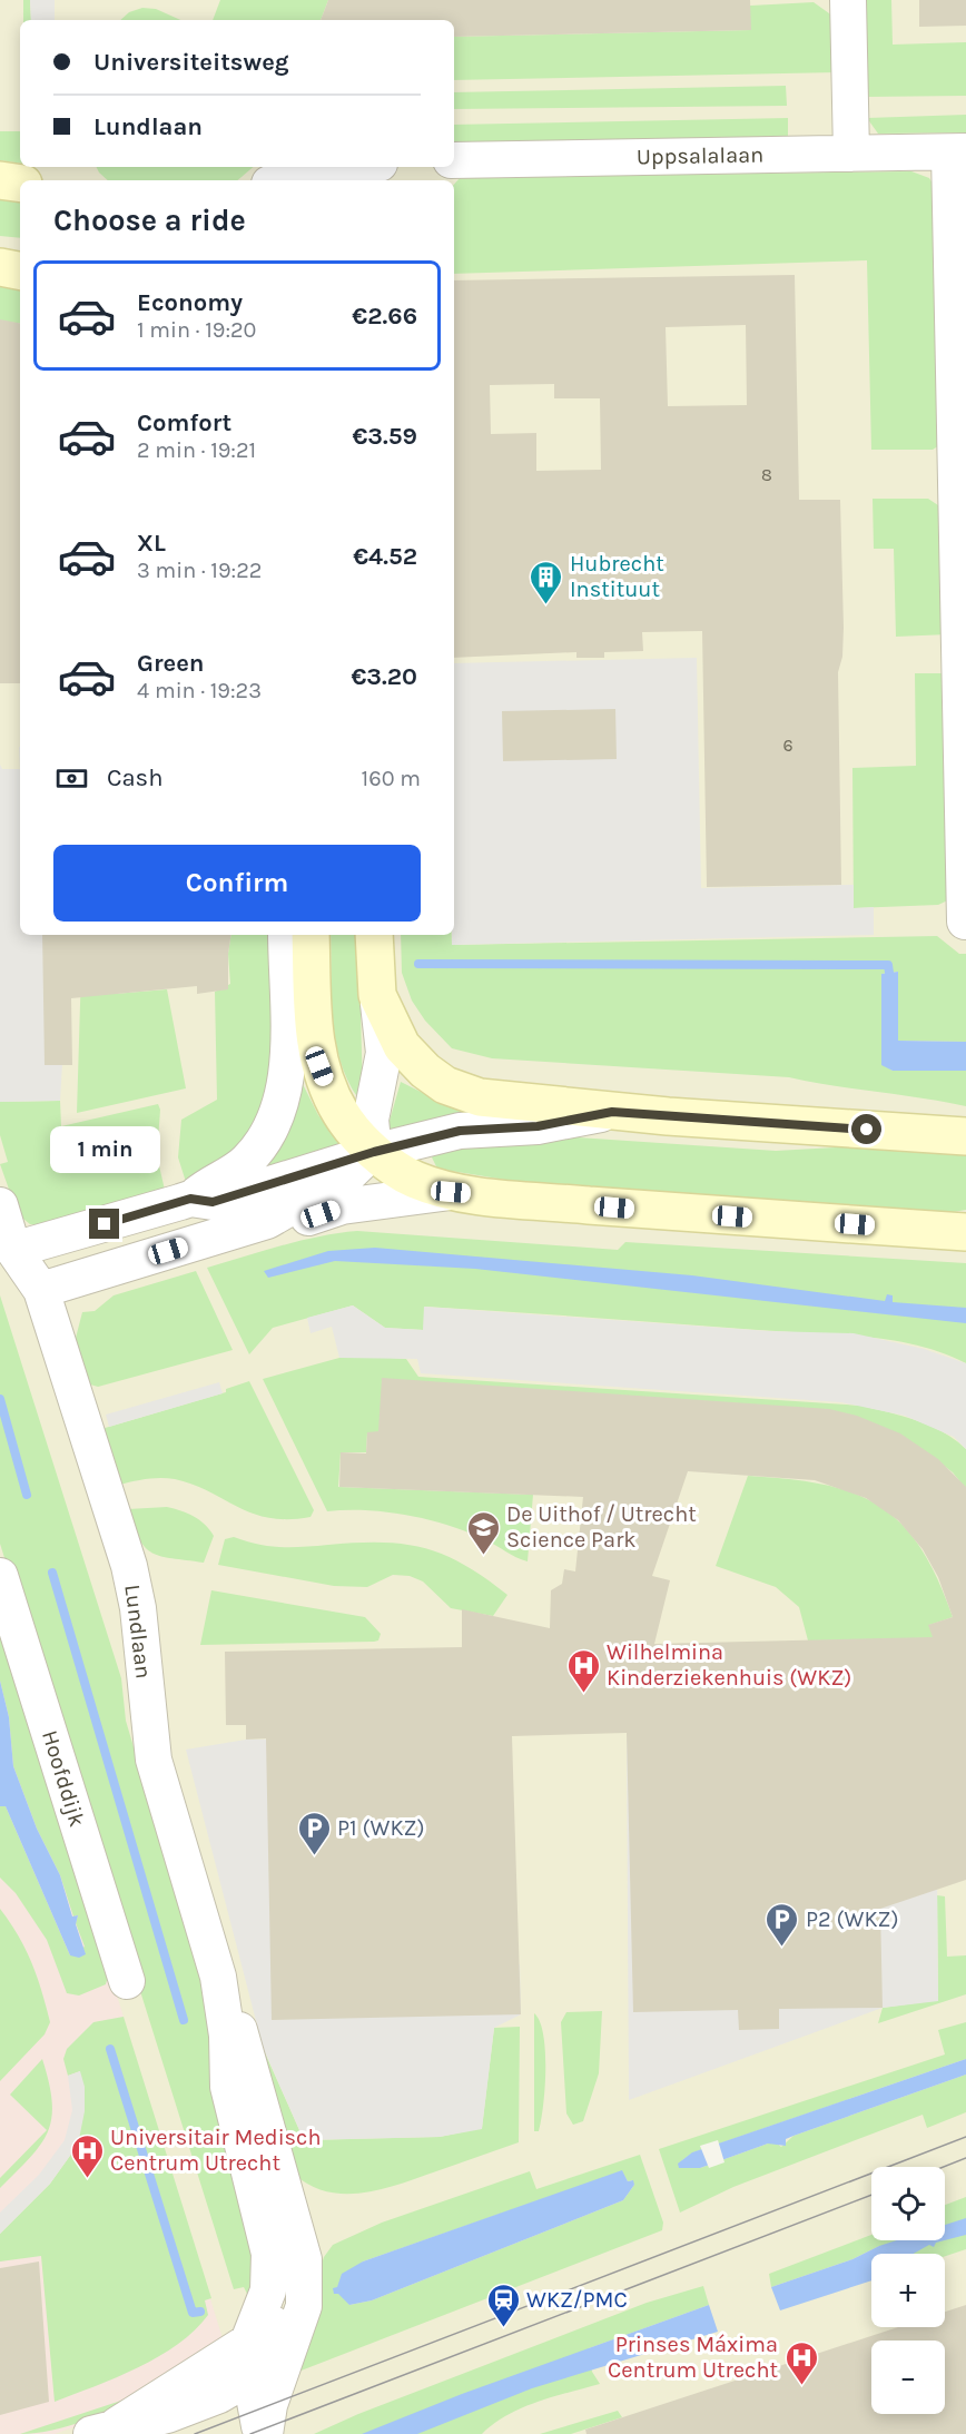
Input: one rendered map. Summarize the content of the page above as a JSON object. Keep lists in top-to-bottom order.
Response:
{
  "streets": {
    "street": ["Uppsalalaan", "Lundlaan", "Hoofddijk"]
  },
  "places": {
    "building": ["Hubrecht Instituut"],
    "school or university": ["De Uithof / Utrecht Science Park"],
    "hospital": ["Wilhelmina Kinderziekenhuis (WKZ)", "Universitair Medisch Centrum Utrecht", "Prinses Máxima Centrum Utrecht"],
    "parking": ["P1 (WKZ)", "P2 (WKZ)"],
    "station": ["WKZ/PMC"]
  },
  "house_numbers": ["8", "6"],
  "page": {
    "banner": ["Universiteitsweg", "Lundlaan"],
    "heading": "Choose a ride",
    "list": [
      {
        "name": "Economy",
        "note": "1 min · 19:20",
        "value": "€2.66"
      },
      {
        "name": "Comfort",
        "note": "2 min · 19:21",
        "value": "€3.59"
      },
      {
        "name": "XL",
        "note": "3 min · 19:22",
        "value": "€4.52"
      },
      {
        "name": "Green",
        "note": "4 min · 19:23",
        "value": "€3.20"
      }
    ],
    "pay": ["Cash", "160 m"],
    "buttons": "Confirm",
    "bubble": "1 min",
    "map_buttons": ["+", "−"]
  }
}
